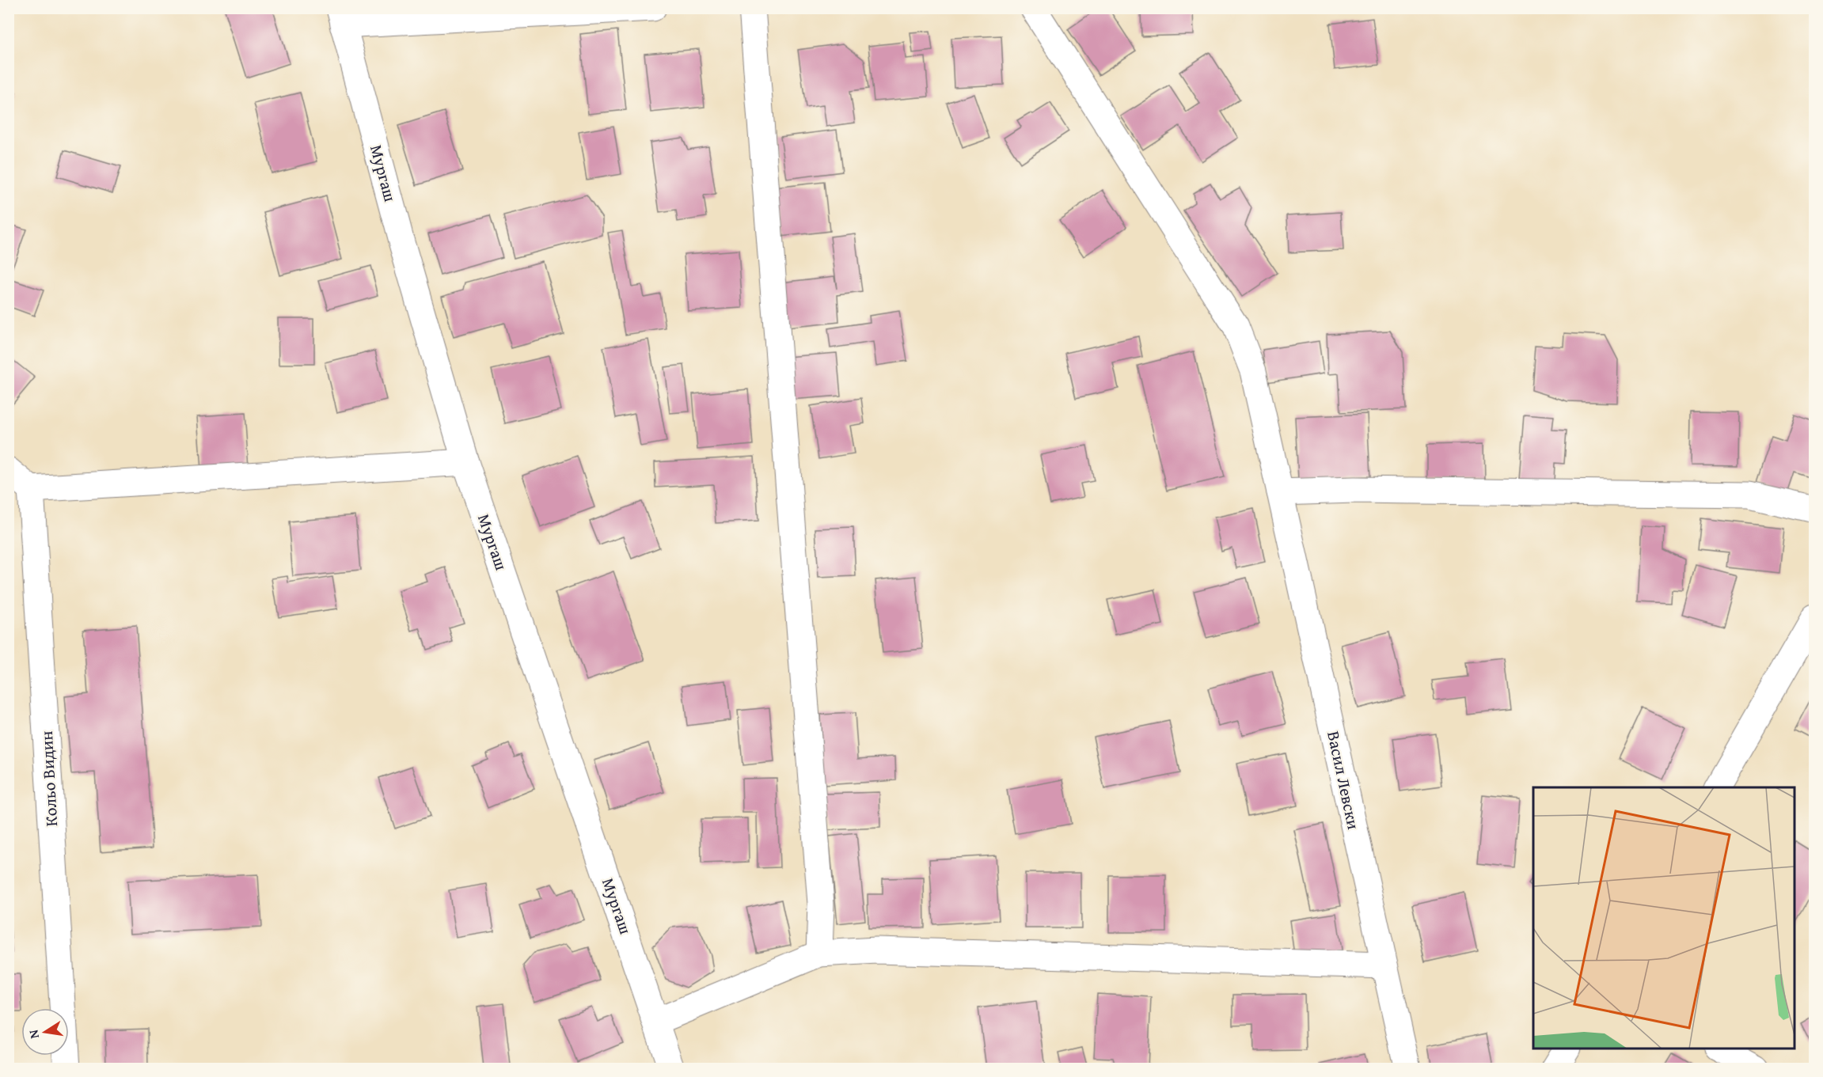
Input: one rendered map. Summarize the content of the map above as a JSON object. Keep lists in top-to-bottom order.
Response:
{
  "streets": {
    "street": ["Мургаш", "Кольо Видин", "Васил Левски"]
  },
  "north": "left"
}
